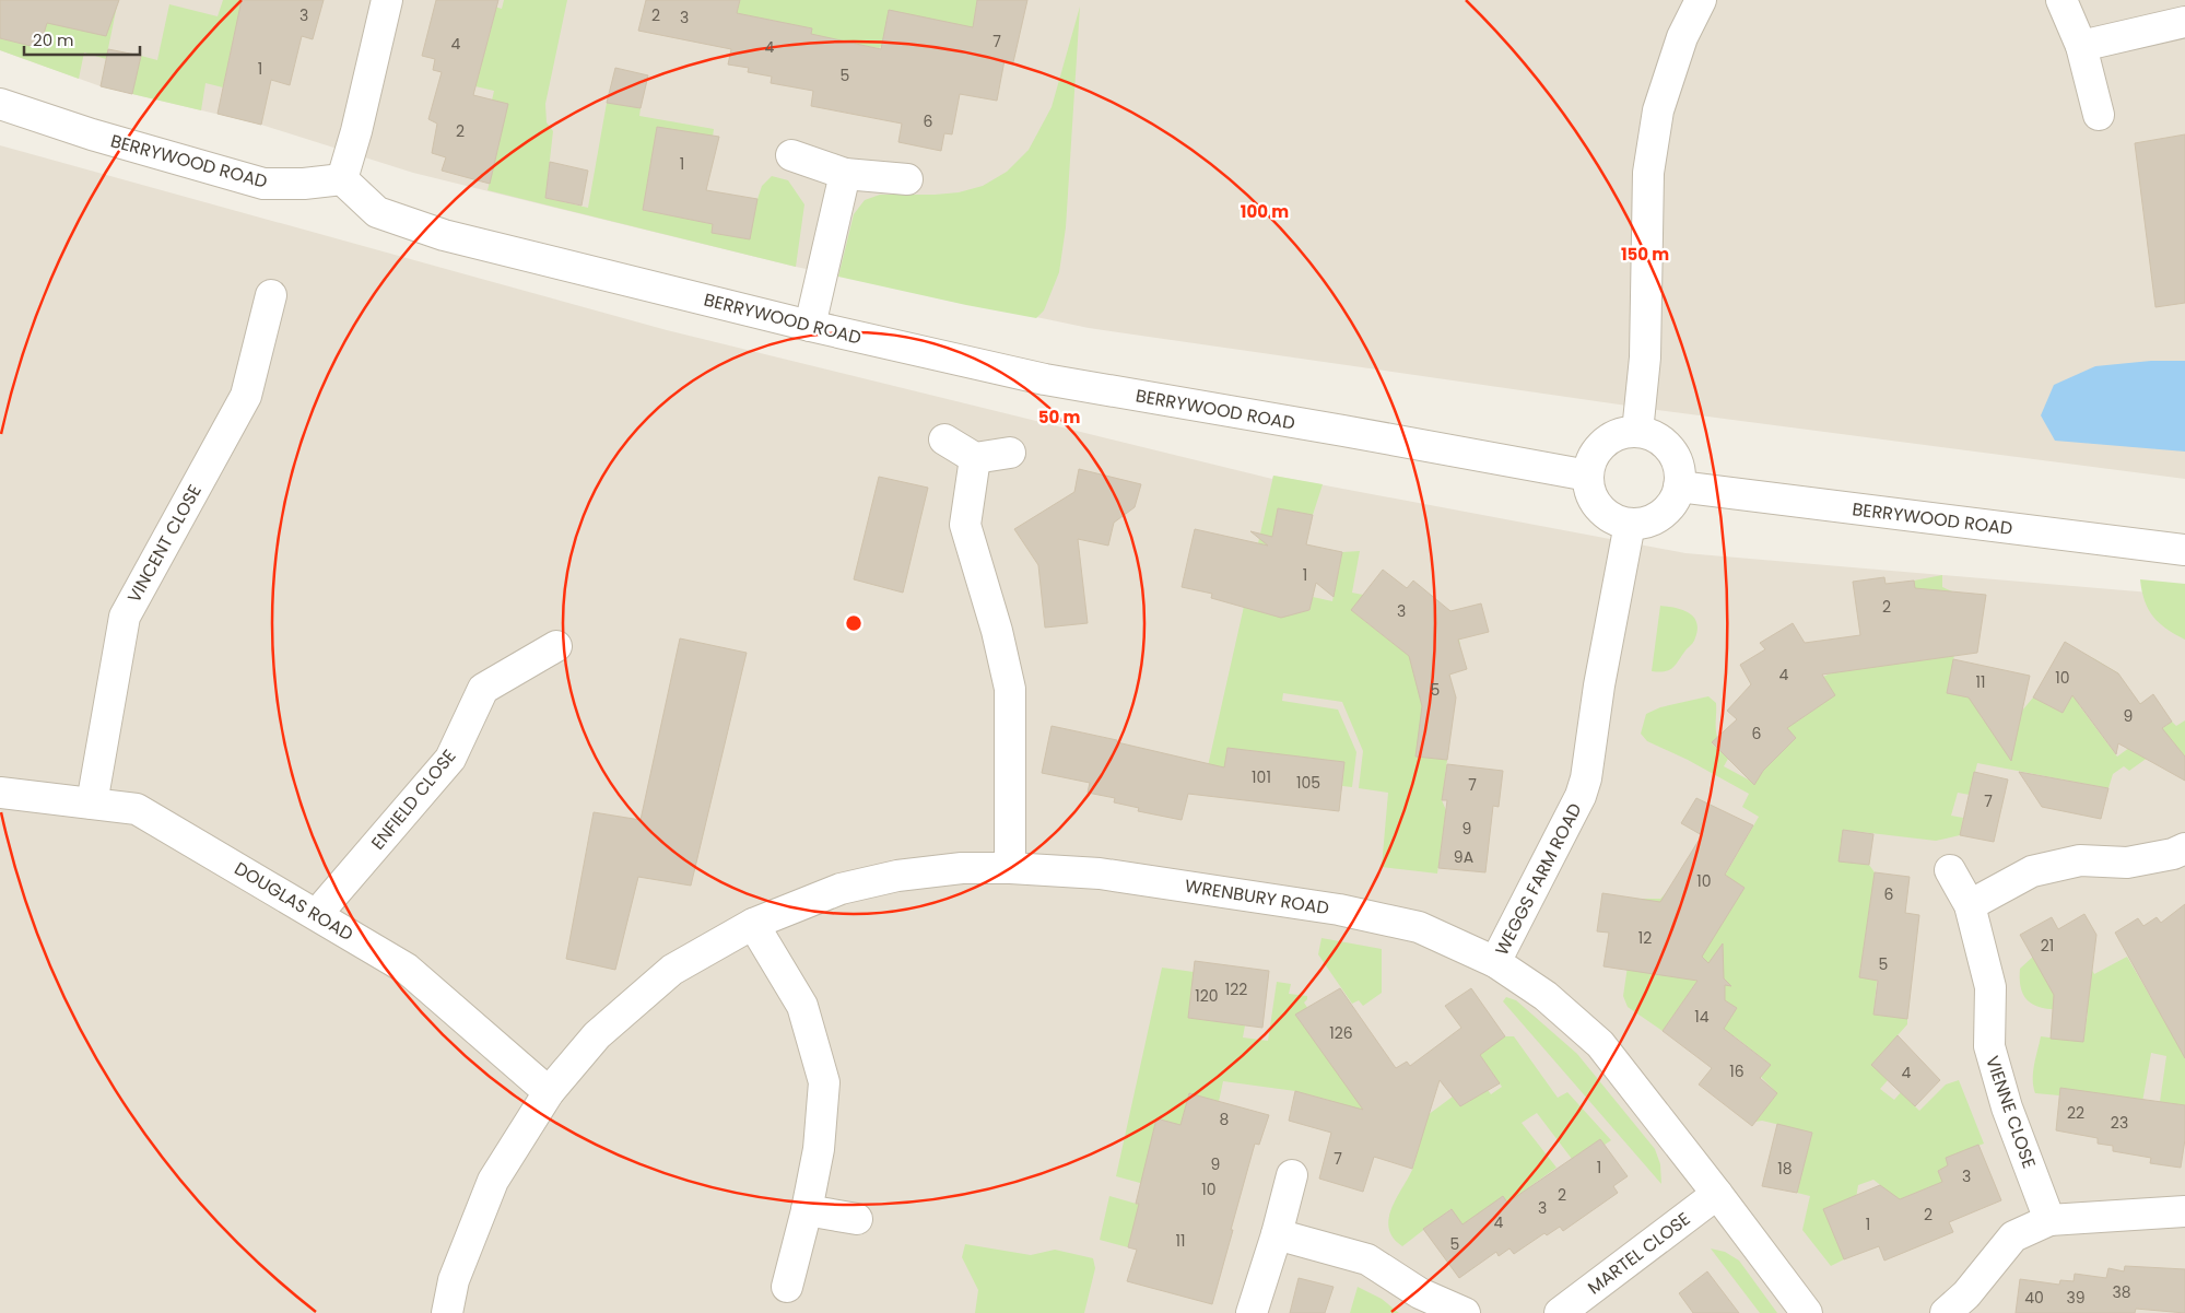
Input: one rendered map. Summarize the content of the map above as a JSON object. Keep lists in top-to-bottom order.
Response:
{
  "streets": {
    "street": [
      "BERRYWOOD ROAD",
      "VINCENT CLOSE",
      "ENFIELD CLOSE",
      "WEGGS FARM ROAD",
      "WRENBURY ROAD",
      "DOUGLAS ROAD",
      "VIENNE CLOSE",
      "MARTEL CLOSE"
    ]
  },
  "crossings": [
    ["BERRYWOOD ROAD", "WEGGS FARM ROAD"],
    ["VINCENT CLOSE", "DOUGLAS ROAD"],
    ["ENFIELD CLOSE", "DOUGLAS ROAD"],
    ["WEGGS FARM ROAD", "WRENBURY ROAD"],
    ["WEGGS FARM ROAD", "MARTEL CLOSE"],
    ["WRENBURY ROAD", "DOUGLAS ROAD"]
  ],
  "house_numbers": [
    "3",
    "2",
    "3",
    "7",
    "4",
    "4",
    "1",
    "5",
    "6",
    "2",
    "1",
    "1",
    "2",
    "3",
    "4",
    "10",
    "11",
    "5",
    "9",
    "6",
    "101",
    "105",
    "7",
    "7",
    "9",
    "9A",
    "10",
    "6",
    "12",
    "21",
    "5",
    "122",
    "120",
    "14",
    "126",
    "16",
    "4",
    "22",
    "8",
    "23",
    "7",
    "9",
    "1",
    "18",
    "3",
    "10",
    "2",
    "3",
    "2",
    "4",
    "1",
    "11",
    "5",
    "38",
    "40",
    "39"
  ],
  "scale_bar": "20 m",
  "rings": ["100 m", "150 m", "50 m"]
}
